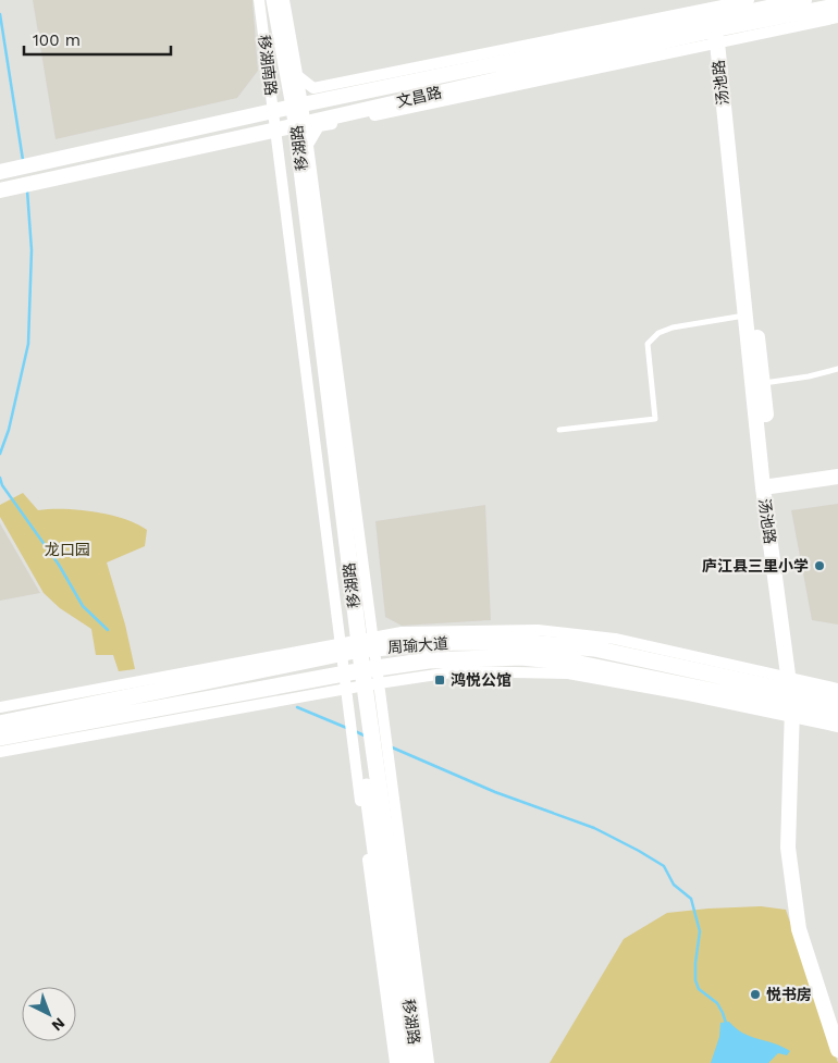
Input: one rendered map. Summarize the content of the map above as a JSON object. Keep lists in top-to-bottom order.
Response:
{
  "streets": {
    "main road": ["移湖南路", "移湖路", "周瑜大道"],
    "street": ["汤池路", "文昌路"]
  },
  "crossings": [
    ["移湖南路", "文昌路"],
    ["移湖南路", "移湖路"],
    ["汤池路", "文昌路"],
    ["汤池路", "周瑜大道"],
    ["文昌路", "移湖路"],
    ["移湖路", "周瑜大道"]
  ],
  "parks": ["龙口园"],
  "places": {
    "other": ["庐江县三里小学", "悦书房"],
    "transit": ["鸿悦公馆"]
  },
  "scale_bar": "100 m",
  "north": "bottom right"
}
